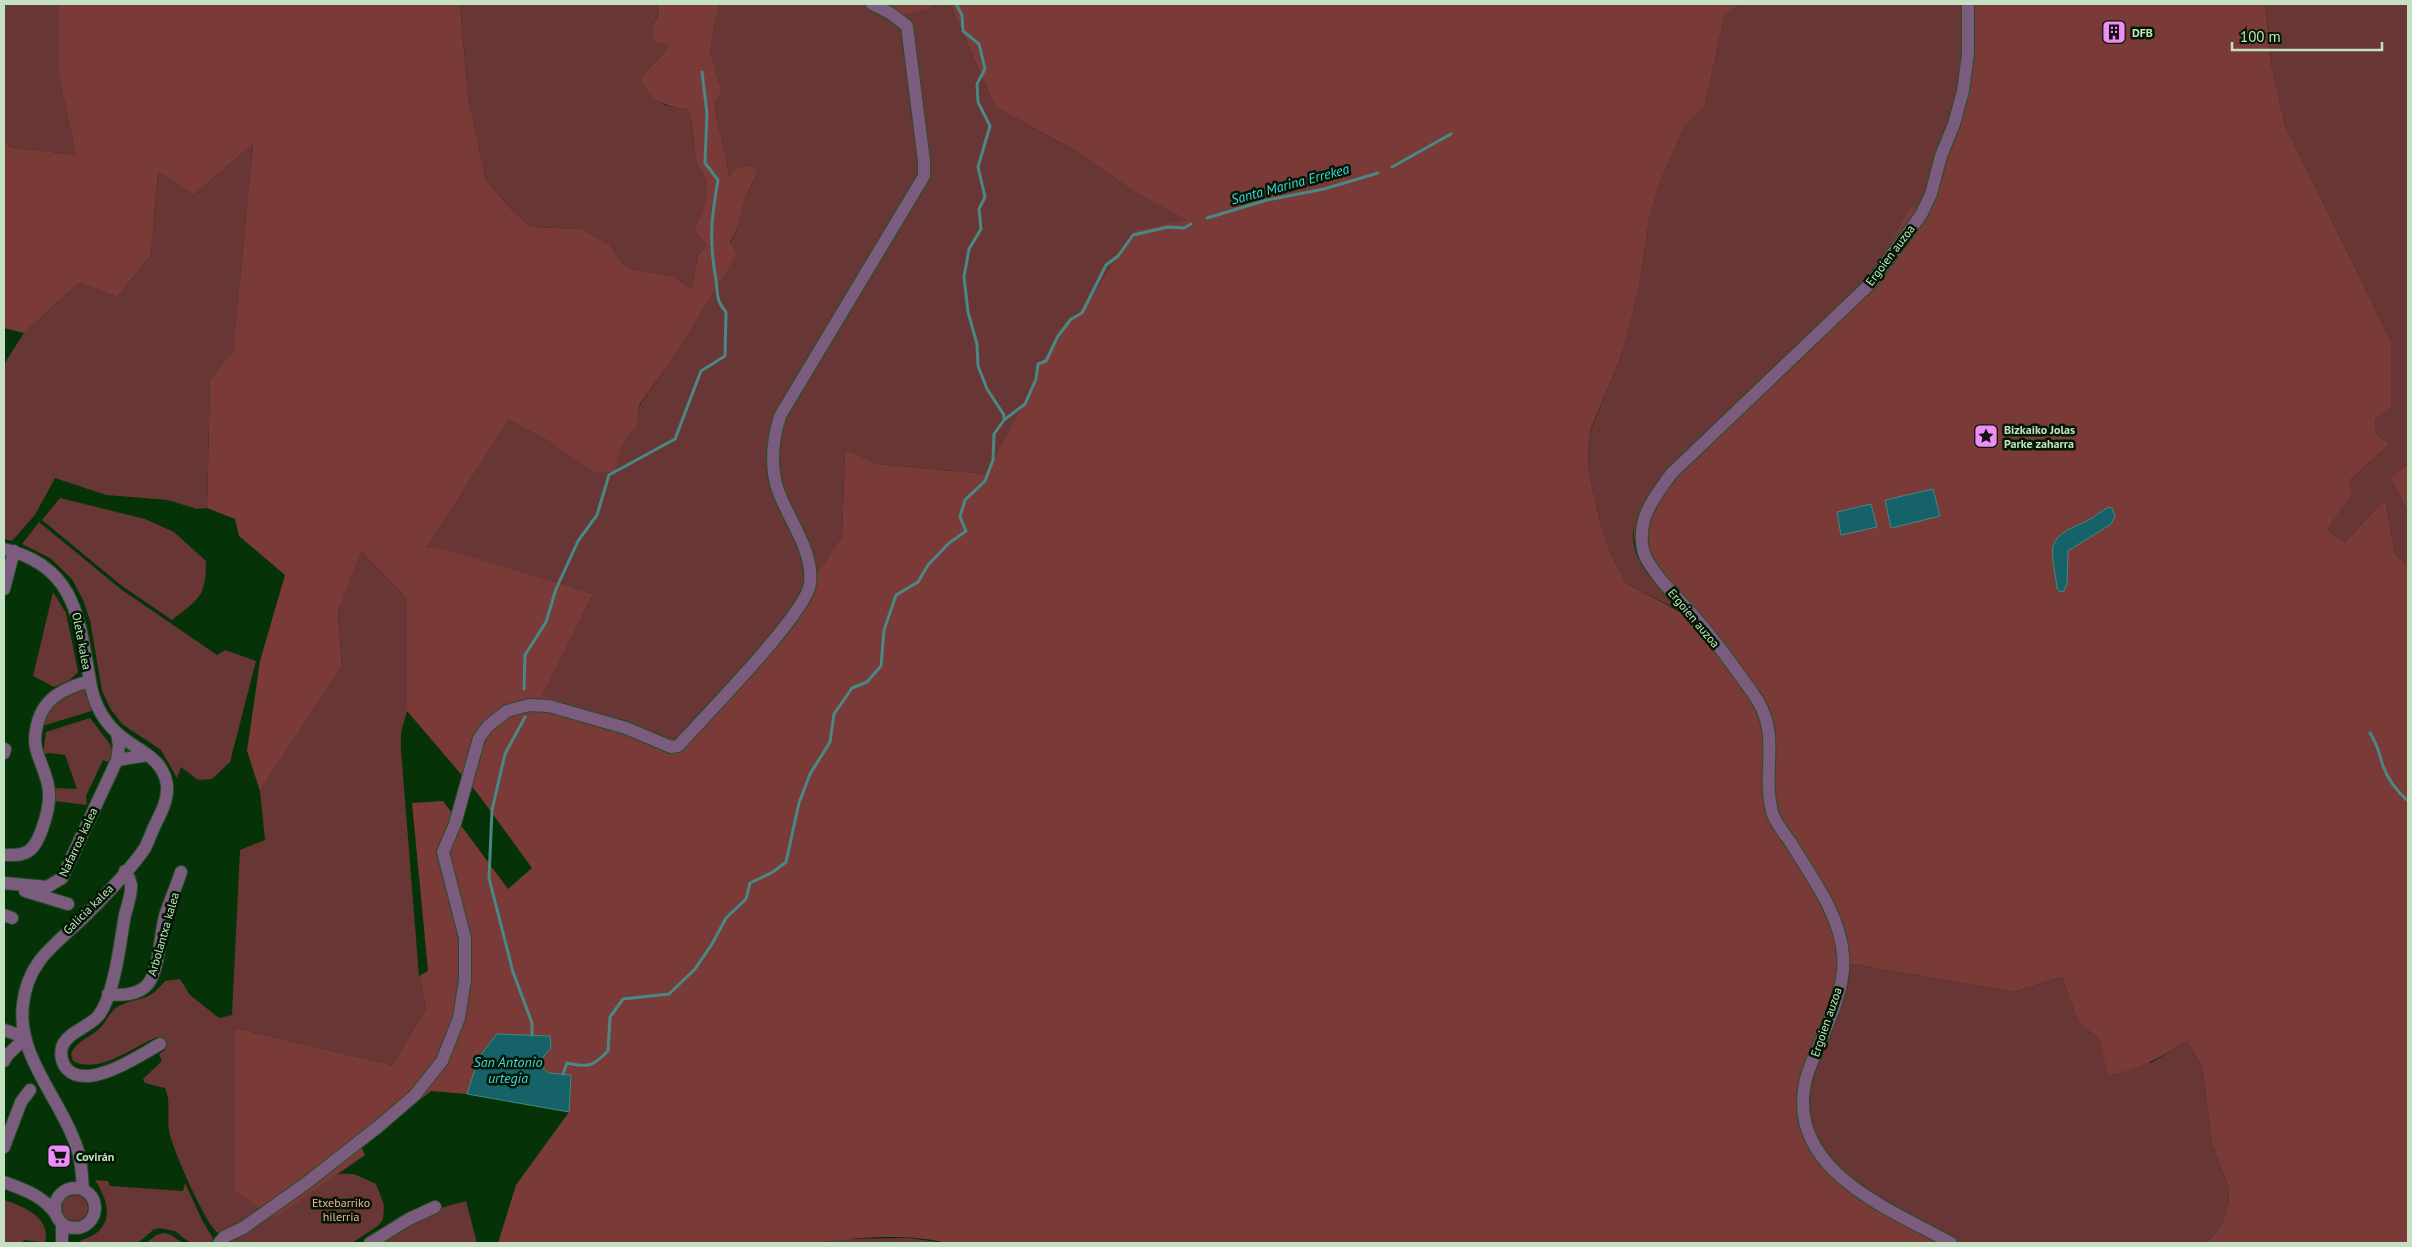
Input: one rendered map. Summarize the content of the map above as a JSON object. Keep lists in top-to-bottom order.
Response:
{
  "streets": {
    "street": [
      "Ergoien auzoa",
      "Oleta kalea",
      "Nafarroa kalea",
      "Galicia kalea",
      "Arbolantxa kalea"
    ]
  },
  "crossings": [
    ["Oleta kalea", "Galicia kalea"],
    ["Nafarroa kalea", "Galicia kalea"]
  ],
  "water": ["Santa Marina Errekea", "San Antonio urtegia"],
  "parks": ["Etxebarriko hilerria"],
  "places": {
    "building": ["DFB"],
    "place": ["Bizkaiko Jolas Parke zaharra"],
    "supermarket": ["Covirán"]
  },
  "scale_bar": "100 m"
}
